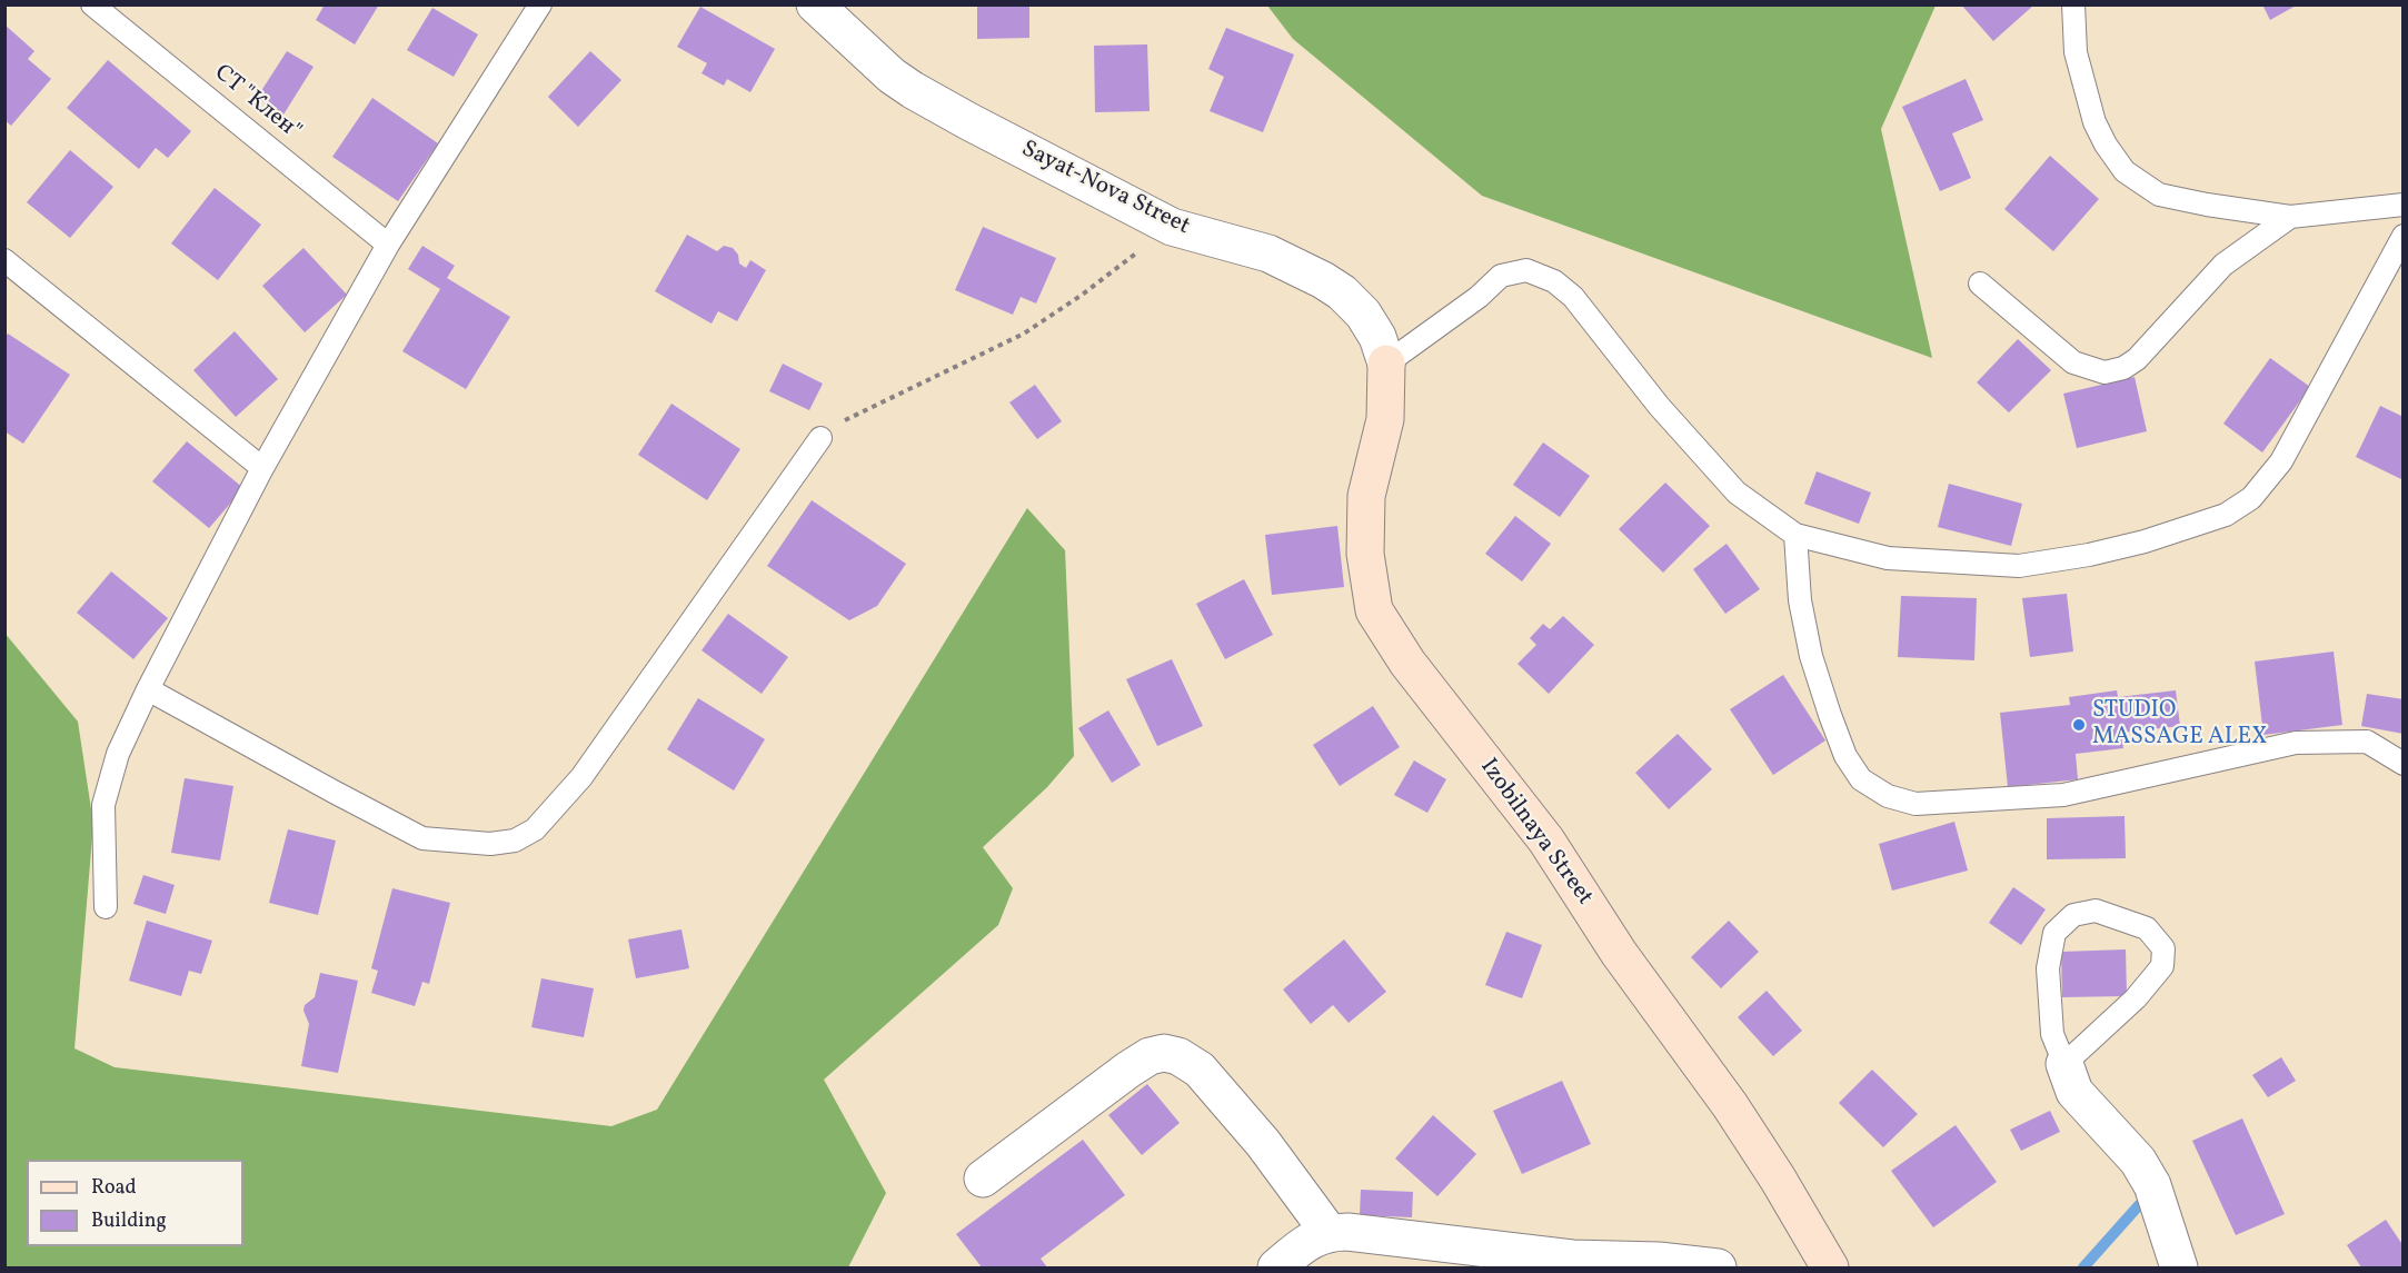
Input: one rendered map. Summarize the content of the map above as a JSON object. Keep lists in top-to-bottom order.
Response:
{
  "streets": {
    "street": ["Sayat-Nova Street", "Izobilnaya Street"],
    "lane": ["СТ \"Клен\""]
  },
  "crossings": [
    ["Sayat-Nova Street", "Izobilnaya Street"]
  ],
  "places": ["STUDIO MASSAGE ALEX"],
  "legend": ["Road", "Building"]
}
